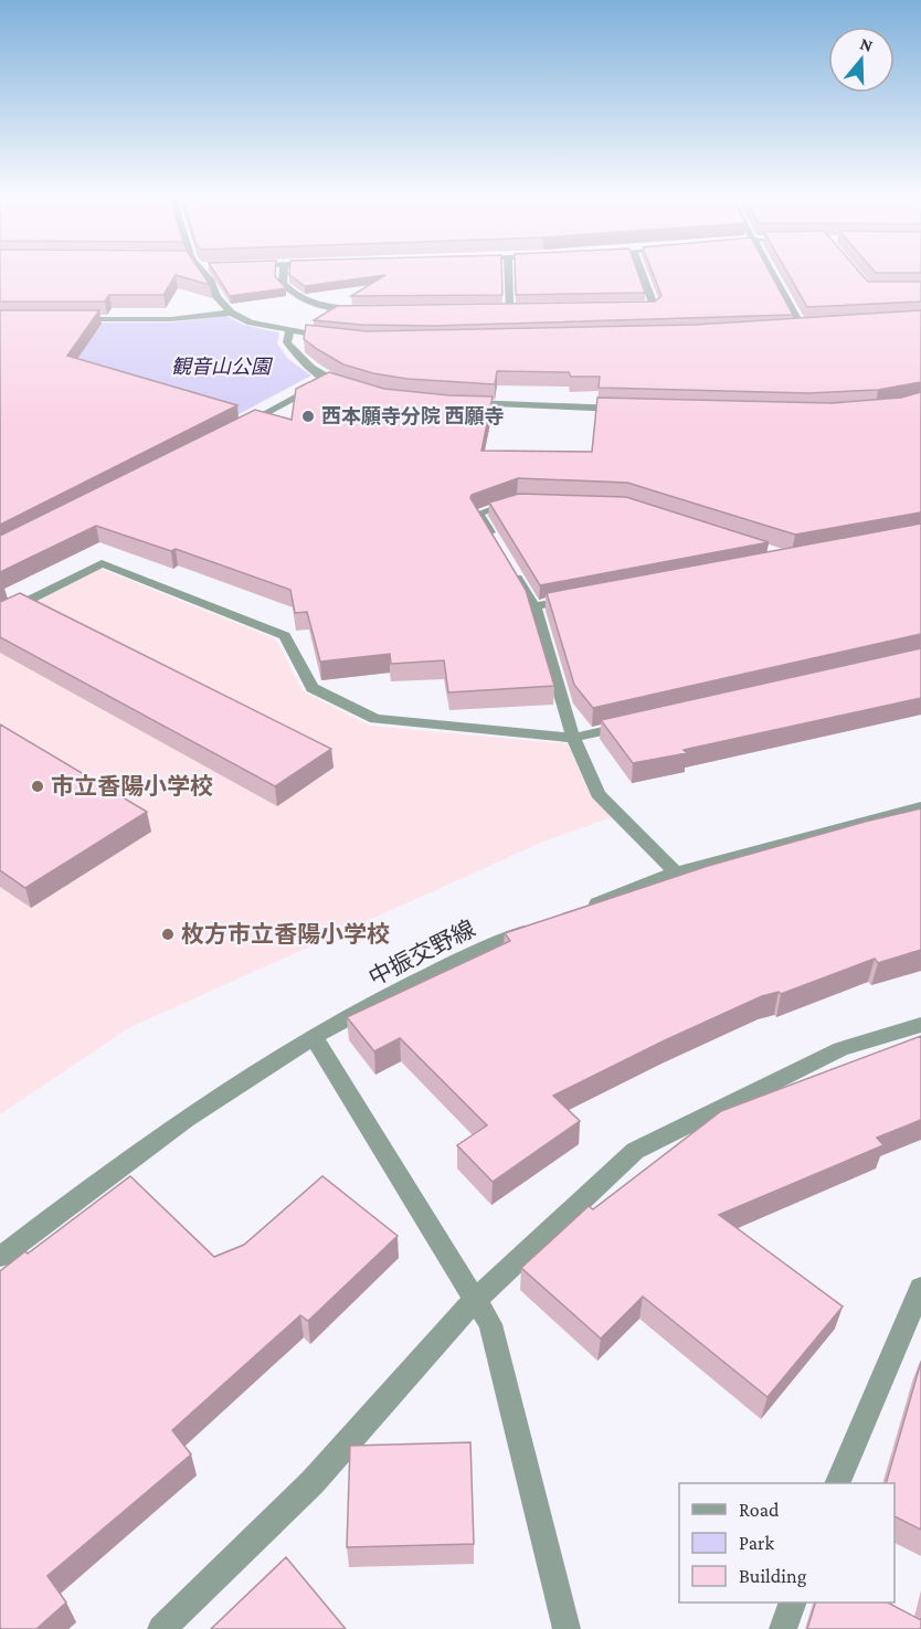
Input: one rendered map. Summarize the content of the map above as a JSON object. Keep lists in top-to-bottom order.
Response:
{
  "streets": {
    "street": ["中振交野線"]
  },
  "parks": ["観音山公園"],
  "places": ["西本願寺分院 西願寺", "市立香陽小学校", "枚方市立香陽小学校"],
  "legend": ["Road", "Park", "Building"],
  "north": "top"
}
